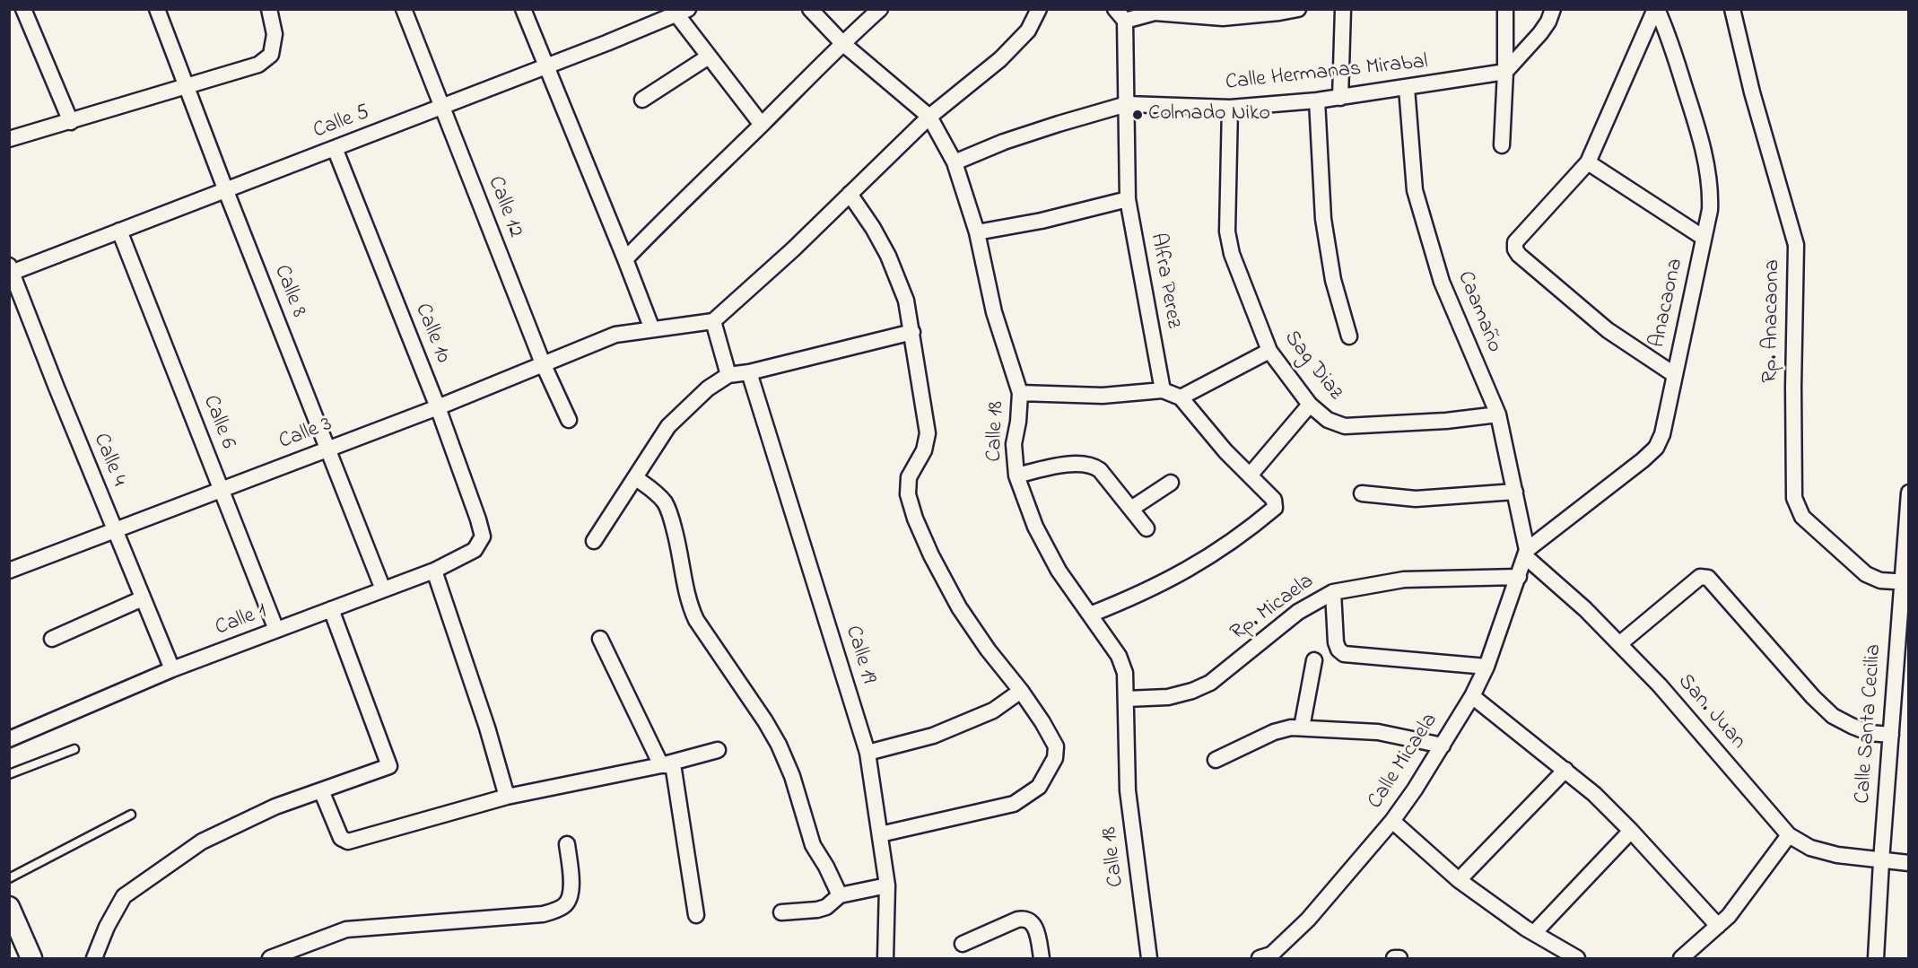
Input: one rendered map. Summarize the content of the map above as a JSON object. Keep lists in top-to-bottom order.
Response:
{
  "streets": {
    "street": [
      "Calle Hermanas Mirabal",
      "Calle 5",
      "Calle 12",
      "Alfra Perez",
      "Calle 8",
      "Anacaona",
      "Caamaño",
      "Rp. Anacaona",
      "Calle 10",
      "Sag Diaz",
      "Calle 6",
      "Calle 18",
      "Calle 3",
      "Calle 4",
      "Rp. Micaela",
      "Calle 1",
      "Calle 19",
      "San. Juan",
      "Calle Santa Cecilia",
      "Calle Micaela"
    ]
  },
  "crossings": [
    ["Calle Hermanas Mirabal", "Alfra Perez"],
    ["Calle Hermanas Mirabal", "Caamaño"],
    ["Calle Hermanas Mirabal", "Sag Diaz"],
    ["Calle Hermanas Mirabal", "Calle 18"],
    ["Calle 5", "Calle 12"],
    ["Calle 5", "Calle 8"],
    ["Calle 5", "Calle 10"],
    ["Calle 5", "Calle 6"],
    ["Calle 5", "Calle 4"],
    ["Calle 12", "Calle 3"],
    ["Calle 8", "Calle 3"],
    ["Calle 8", "Calle 1"],
    ["Anacaona", "Caamaño"],
    ["Anacaona", "San. Juan"],
    ["Anacaona", "Calle Micaela"],
    ["Caamaño", "Sag Diaz"],
    ["Caamaño", "San. Juan"],
    ["Caamaño", "Calle Micaela"],
    ["Rp. Anacaona", "Calle Santa Cecilia"],
    ["Calle 10", "Calle 3"],
    ["Calle 10", "Calle 1"],
    ["Calle 6", "Calle 3"],
    ["Calle 6", "Calle 1"],
    ["Calle 18", "Rp. Micaela"],
    ["Calle 3", "Calle 4"],
    ["Calle 4", "Calle 1"],
    ["Rp. Micaela", "Calle Micaela"],
    ["San. Juan", "Calle Santa Cecilia"],
    ["San. Juan", "Calle Micaela"]
  ],
  "places": ["Colmado Niko"]
}
